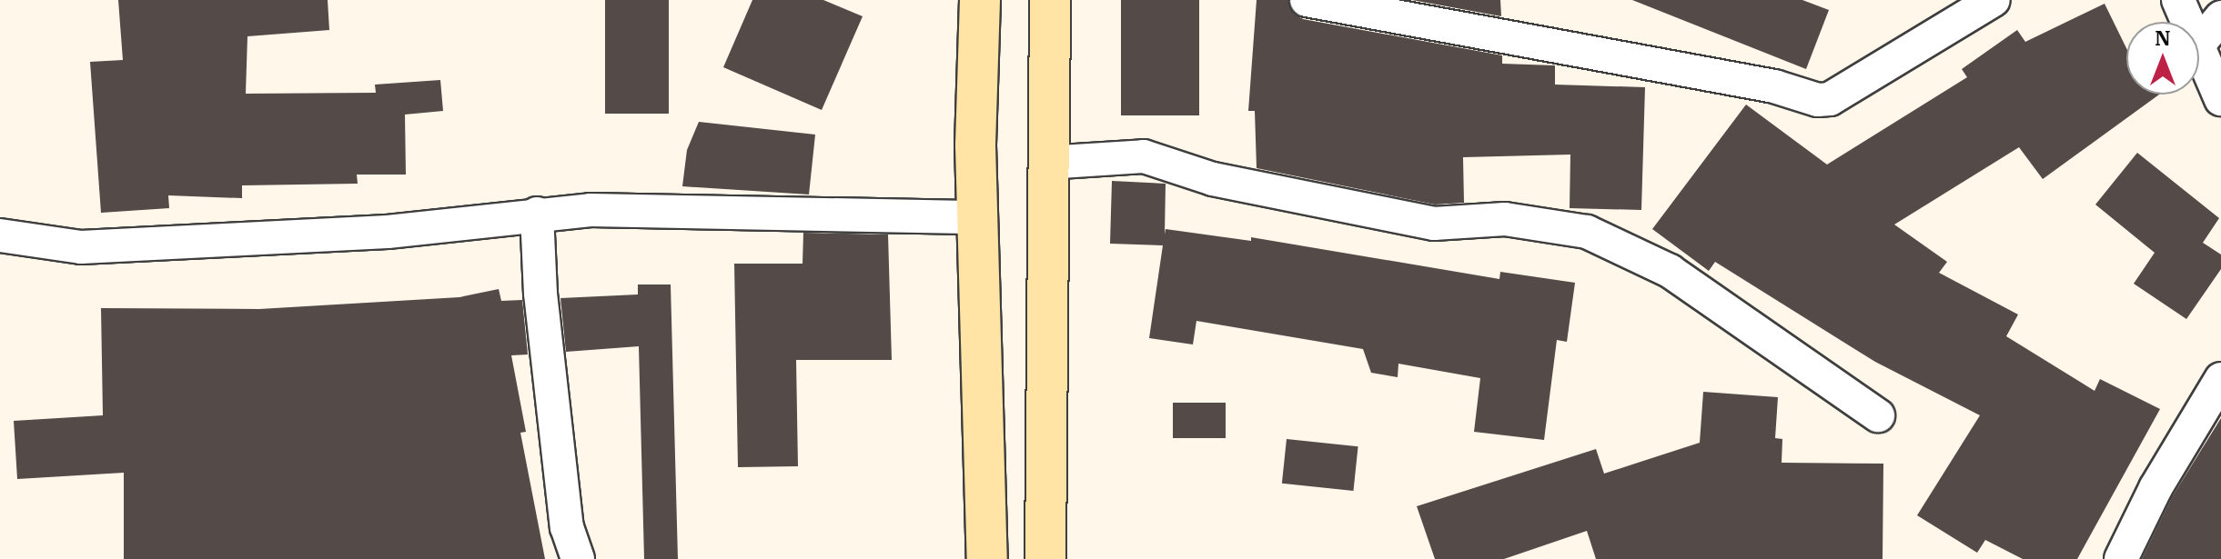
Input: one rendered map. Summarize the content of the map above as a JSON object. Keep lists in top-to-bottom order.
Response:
{
  "north": "top"
}
